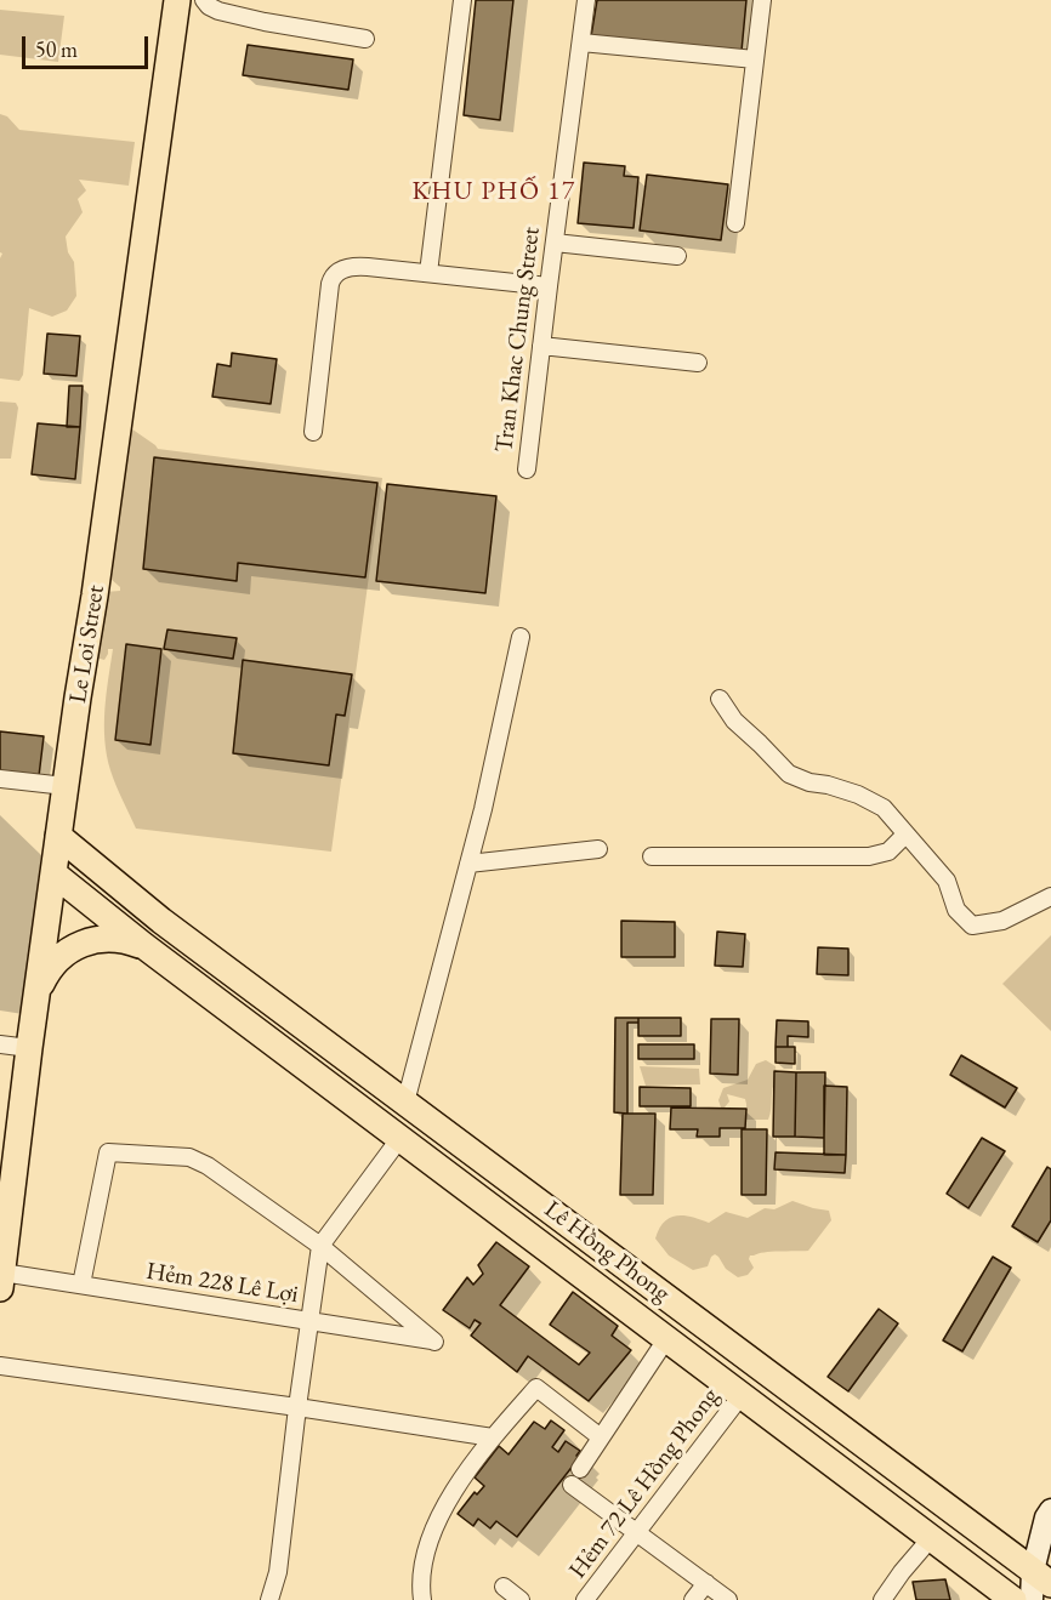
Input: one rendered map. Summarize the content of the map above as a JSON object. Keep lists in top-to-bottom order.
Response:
{
  "streets": {
    "main road": ["Le Loi Street", "Lê Hồng Phong"],
    "street": ["Tran Khac Chung Street", "Hẻm 228 Lê Lợi", "Hẻm 72 Lê Hồng Phong"]
  },
  "crossings": [
    ["Le Loi Street", "Lê Hồng Phong"],
    ["Le Loi Street", "Hẻm 228 Lê Lợi"],
    ["Lê Hồng Phong", "Hẻm 72 Lê Hồng Phong"]
  ],
  "districts": ["KHU PHỐ 17"],
  "scale_bar": "50 m"
}
